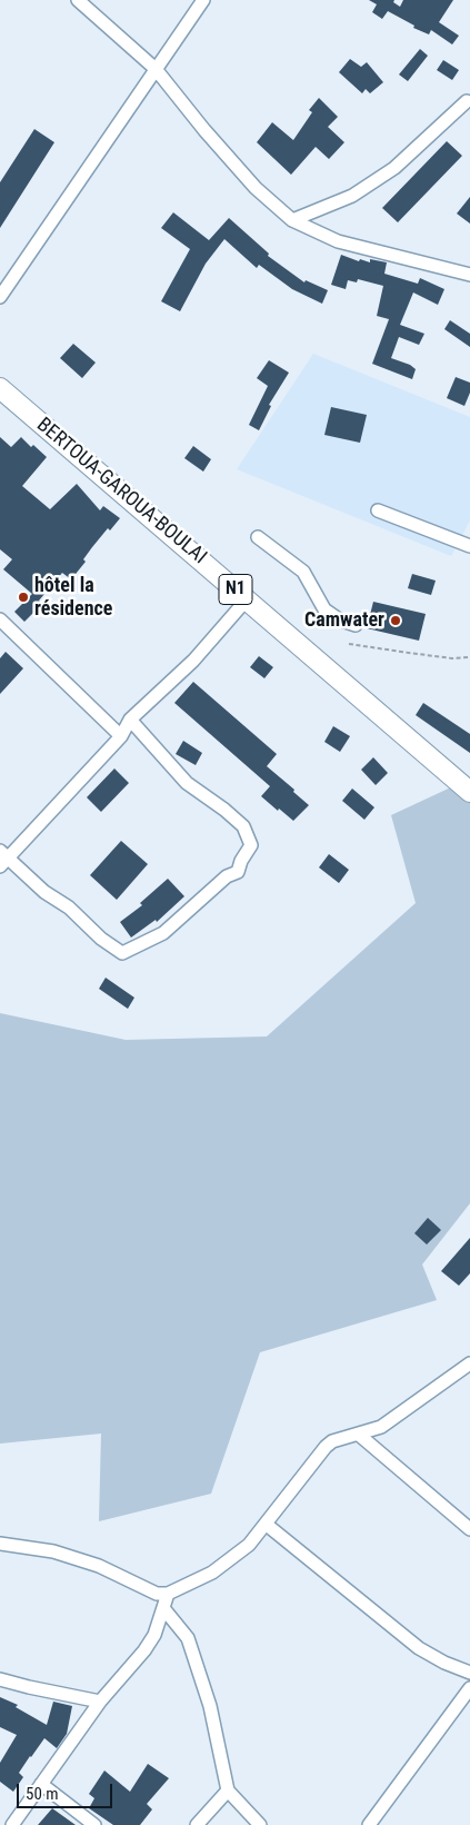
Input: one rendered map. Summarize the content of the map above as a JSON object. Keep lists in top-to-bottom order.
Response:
{
  "streets": {
    "highway": ["BERTOUA-GAROUA-BOULAI", "N1"]
  },
  "places": ["hôtel la résidence", "Camwater"],
  "scale_bar": "50 m"
}
